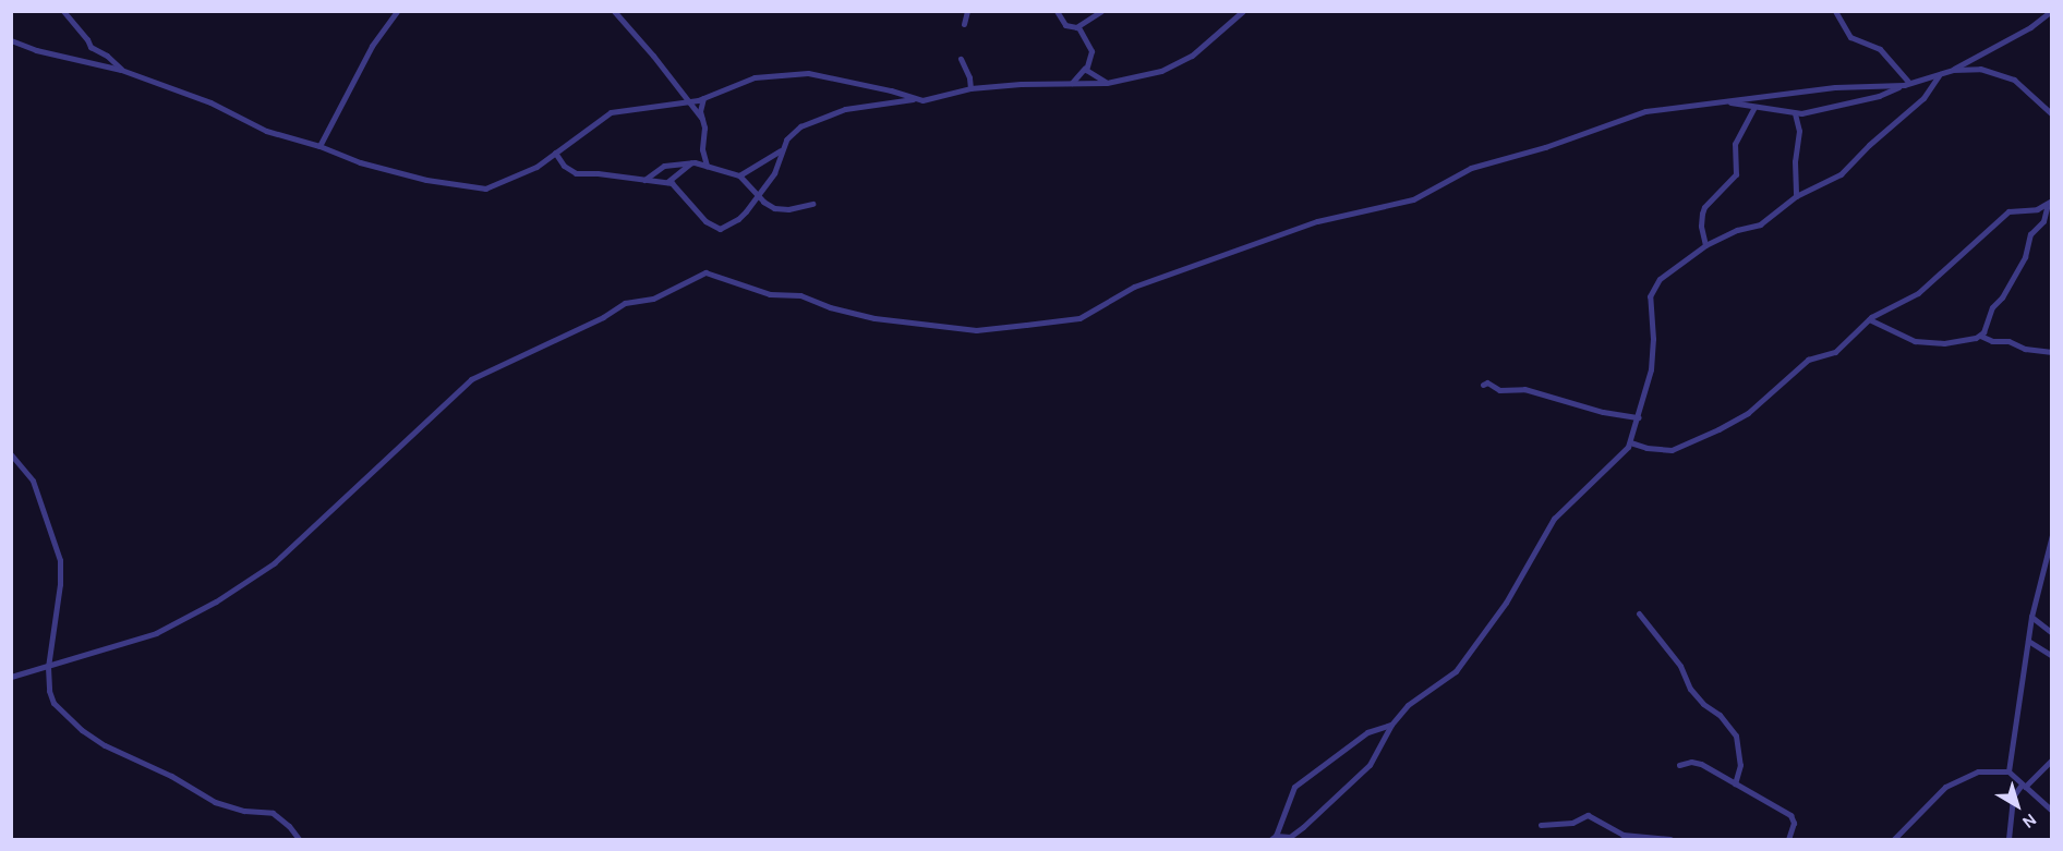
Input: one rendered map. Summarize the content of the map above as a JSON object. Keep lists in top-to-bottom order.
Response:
{
  "north": "bottom right"
}
